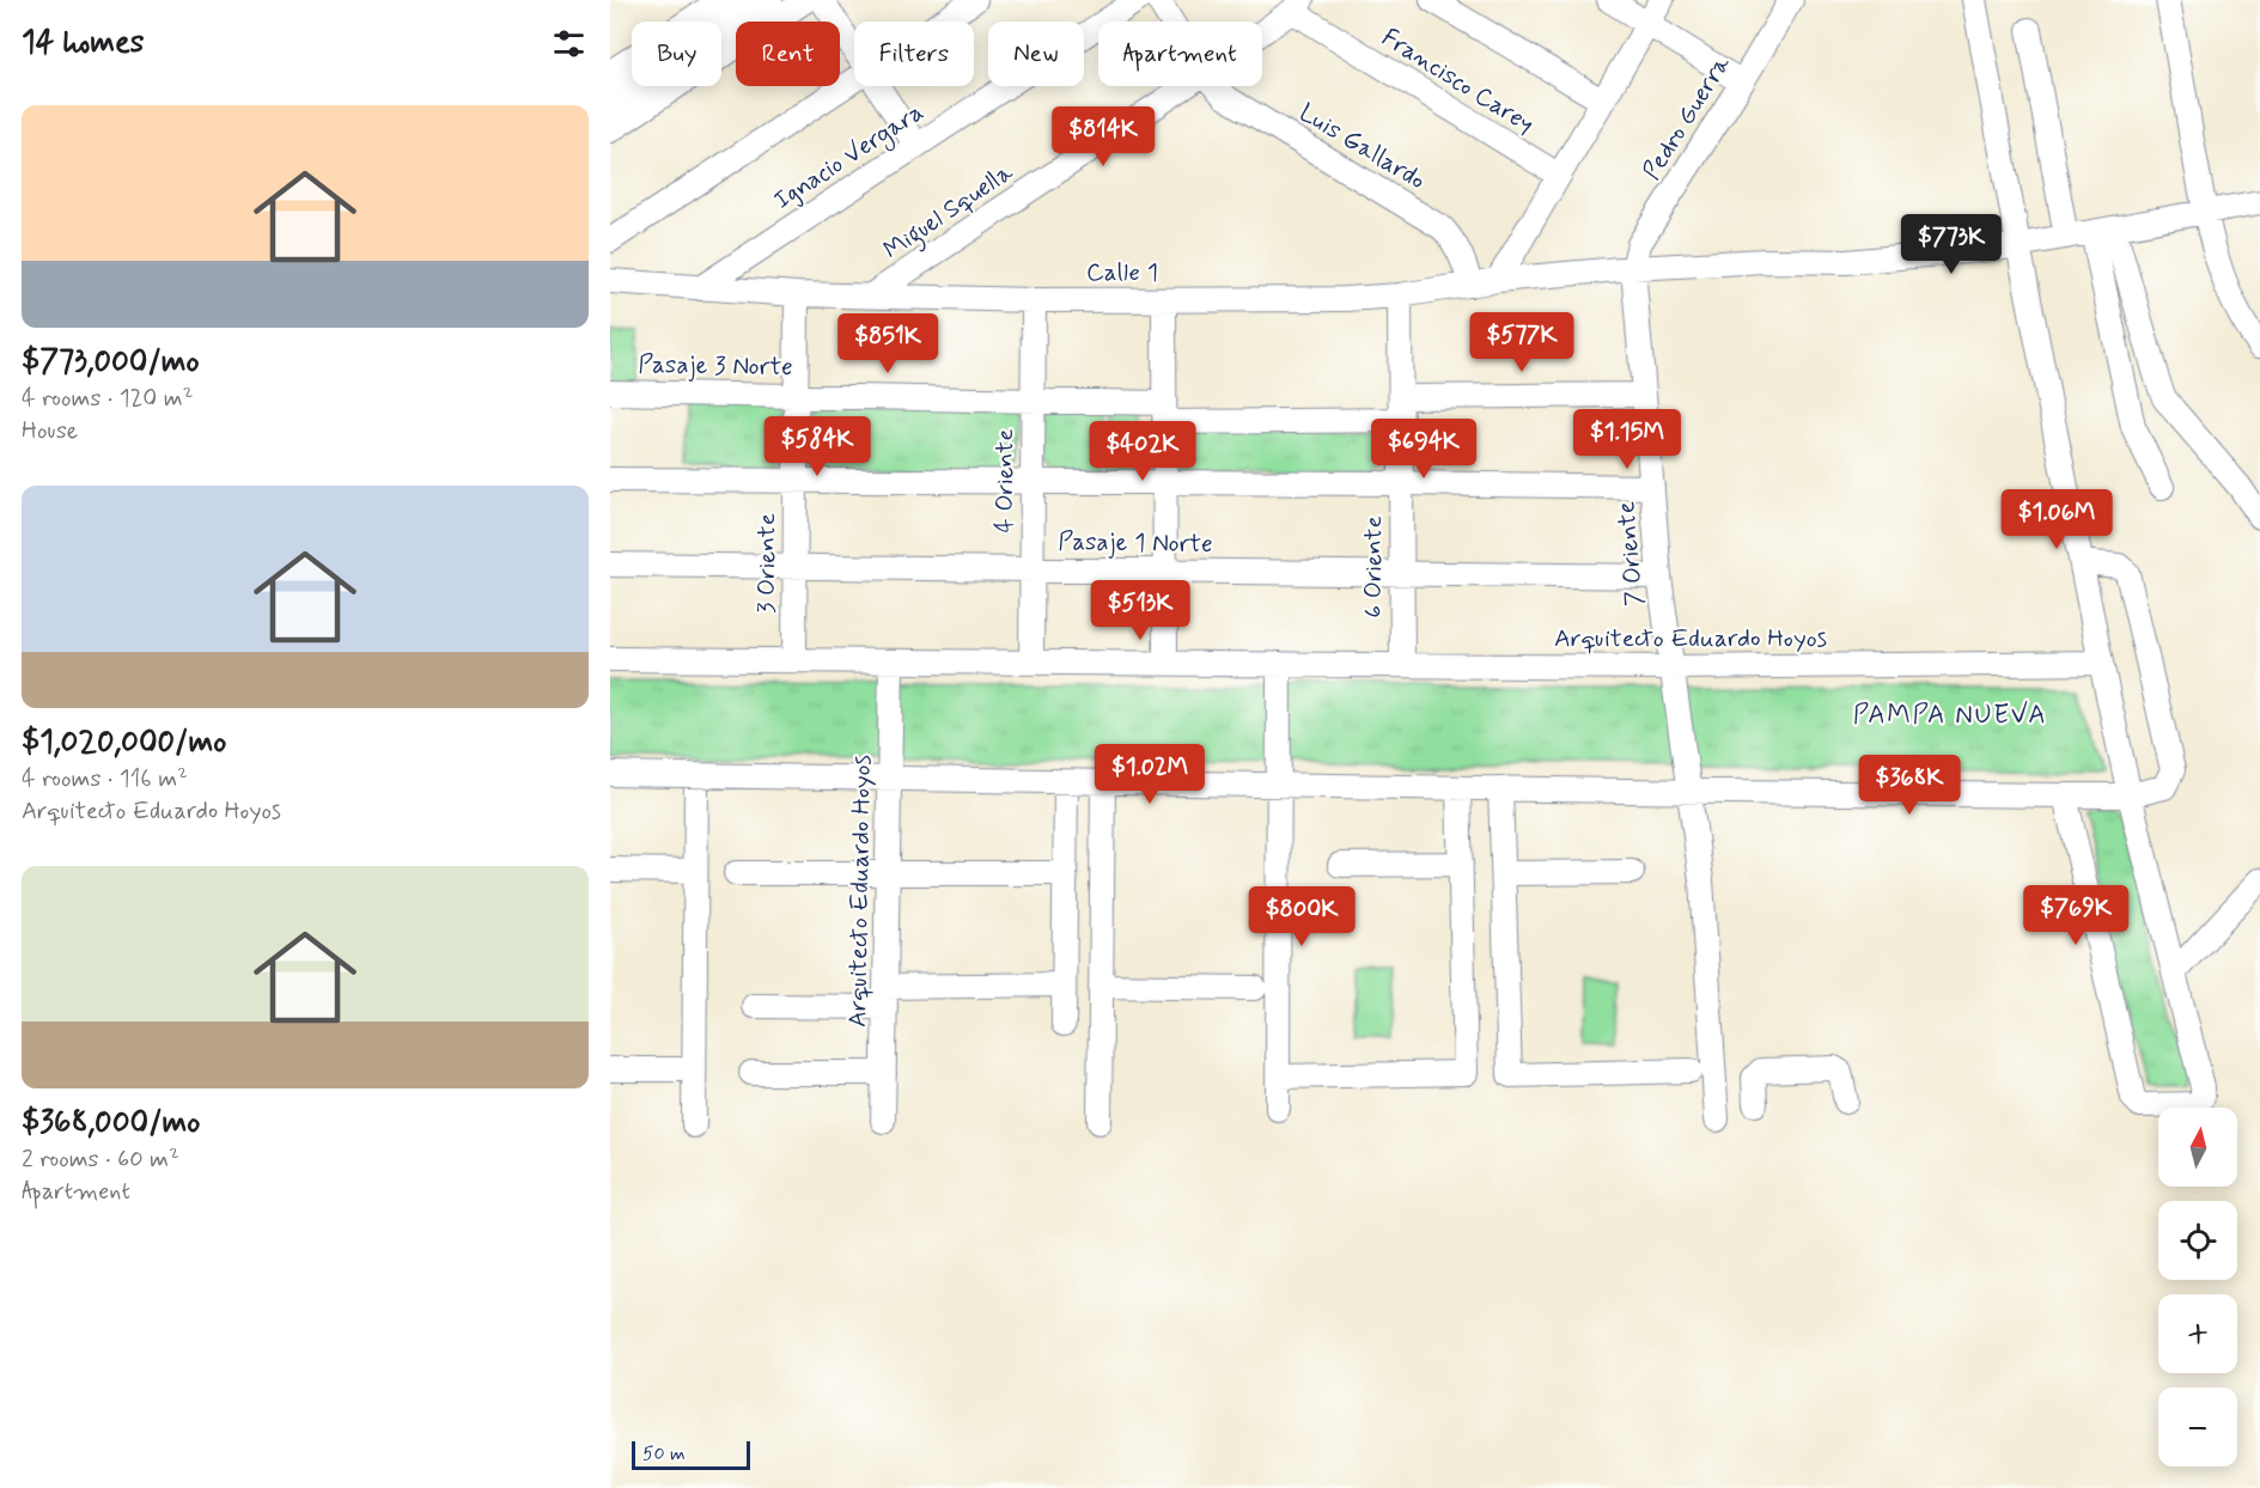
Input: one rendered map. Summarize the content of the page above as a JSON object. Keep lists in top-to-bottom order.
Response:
{
  "streets": {
    "street": [
      "Francisco Carey",
      "Pedro Guerra",
      "Luis Gallardo",
      "Ignacio Vergara",
      "Miguel Squella",
      "Calle 1",
      "Pasaje 3 Norte",
      "4 Oriente",
      "Pasaje 1 Norte",
      "7 Oriente",
      "3 Oriente",
      "6 Oriente",
      "Arquitecto Eduardo Hoyos"
    ]
  },
  "crossings": [
    ["Francisco Carey", "Miguel Squella"],
    ["Pedro Guerra", "Calle 1"],
    ["Pedro Guerra", "7 Oriente"],
    ["Luis Gallardo", "Calle 1"],
    ["Ignacio Vergara", "Calle 1"],
    ["Miguel Squella", "Calle 1"],
    ["Calle 1", "4 Oriente"],
    ["Calle 1", "7 Oriente"],
    ["Calle 1", "3 Oriente"],
    ["Calle 1", "6 Oriente"],
    ["Pasaje 3 Norte", "4 Oriente"],
    ["Pasaje 3 Norte", "3 Oriente"],
    ["Pasaje 3 Norte", "6 Oriente"],
    ["4 Oriente", "Pasaje 1 Norte"],
    ["4 Oriente", "Arquitecto Eduardo Hoyos"],
    ["Pasaje 1 Norte", "7 Oriente"],
    ["Pasaje 1 Norte", "3 Oriente"],
    ["Pasaje 1 Norte", "6 Oriente"],
    ["7 Oriente", "Arquitecto Eduardo Hoyos"],
    ["3 Oriente", "Arquitecto Eduardo Hoyos"],
    ["6 Oriente", "Arquitecto Eduardo Hoyos"]
  ],
  "districts": ["PAMPA NUEVA"],
  "scale_bar": "50 m",
  "north": "top",
  "page": {
    "heading": "14 homes",
    "chip": [
      "Buy",
      "Rent",
      "Filters",
      "New",
      "Apartment"
    ],
    "list": [
      {
        "name": "$773,000/mo",
        "note": "4 rooms · 120 m² · House"
      },
      {
        "name": "$1,020,000/mo",
        "note": "4 rooms · 116 m² · Arquitecto Eduardo Hoyos"
      },
      {
        "name": "$368,000/mo",
        "note": "2 rooms · 60 m² · Apartment"
      }
    ],
    "price": [
      "$814K",
      "$773K",
      "$577K",
      "$851K",
      "$1.15M",
      "$584K",
      "$694K",
      "$402K",
      "$1.06M",
      "$513K",
      "$1.02M",
      "$368K",
      "$769K",
      "$800K"
    ],
    "map_buttons": ["+", "−"],
    "scale": "50 m"
  }
}
